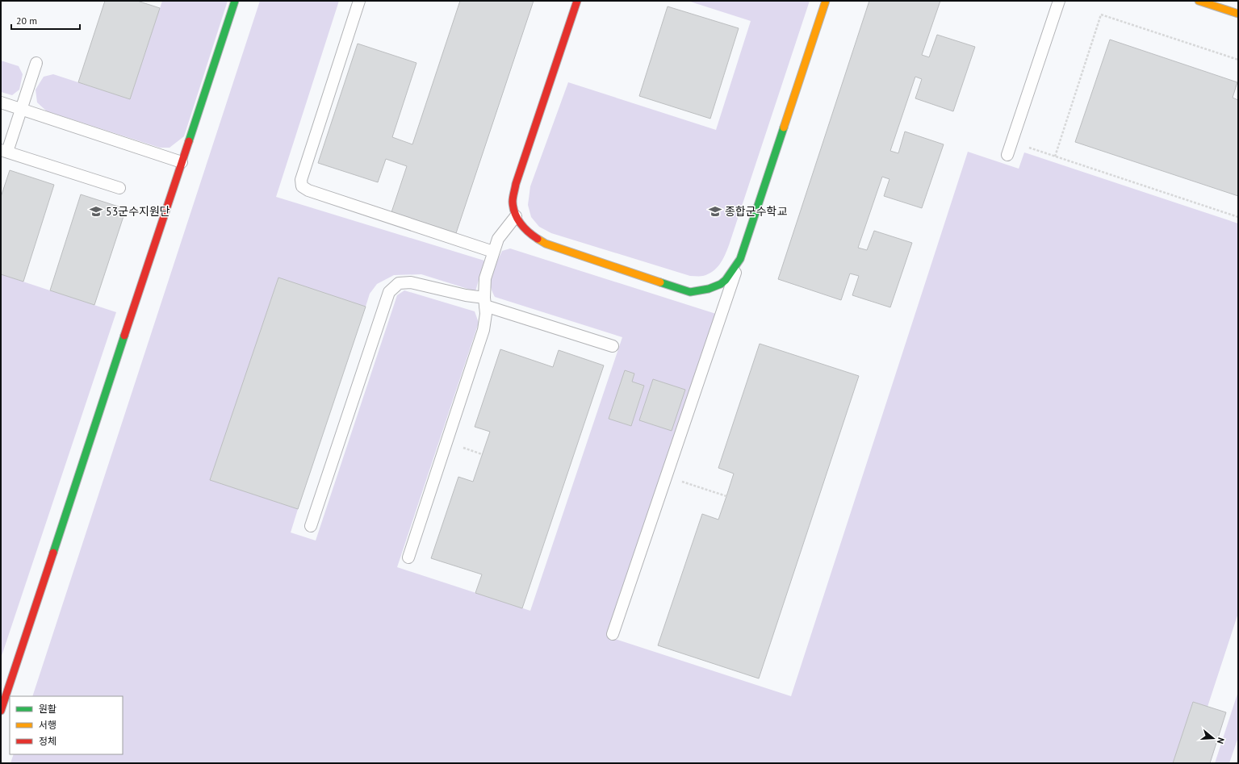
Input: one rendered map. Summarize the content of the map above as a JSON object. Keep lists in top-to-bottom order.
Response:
{
  "places": {
    "school or university": ["53군수지원단", "종합군수학교"]
  },
  "legend": ["원활", "서행", "정체"],
  "scale_bar": "20 m",
  "north": "right"
}
